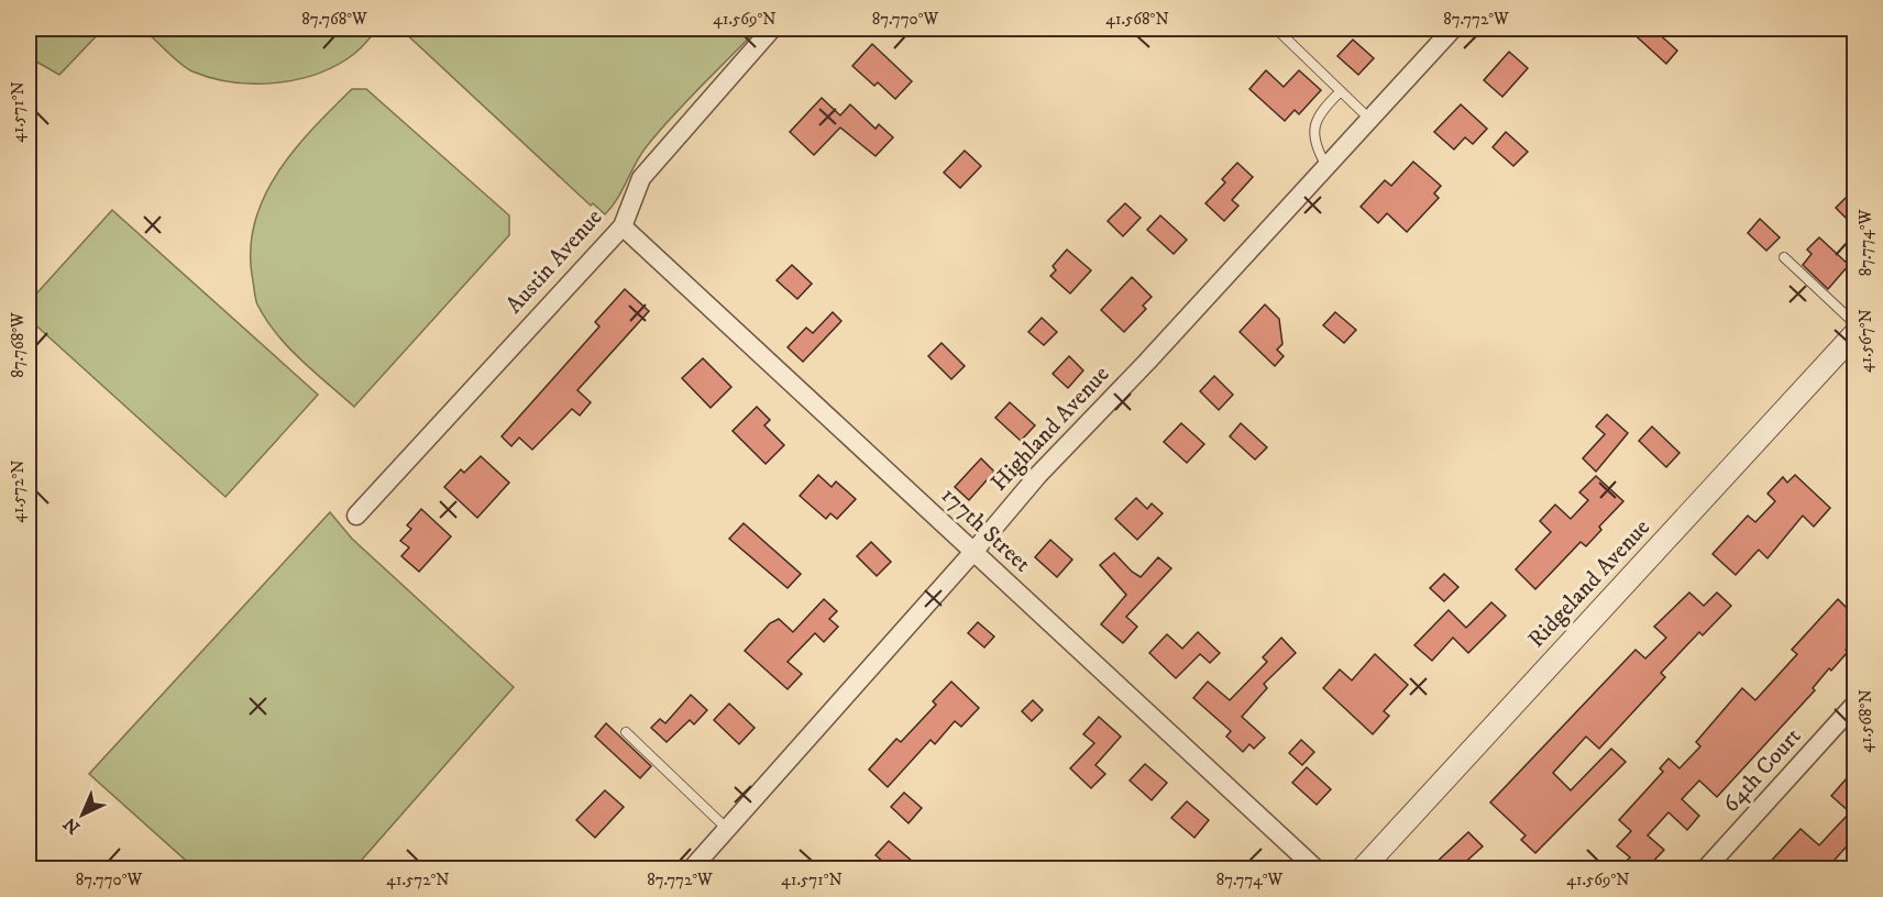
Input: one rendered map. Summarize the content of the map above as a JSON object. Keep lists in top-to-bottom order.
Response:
{
  "streets": {
    "street": [
      "Austin Avenue",
      "Highland Avenue",
      "177th Street",
      "Ridgeland Avenue",
      "64th Court"
    ]
  },
  "crossings": [
    ["Austin Avenue", "177th Street"],
    ["Highland Avenue", "177th Street"]
  ],
  "north": "bottom left",
  "coordinates": [
    "87.768°W",
    "41.569°N",
    "87.770°W",
    "41.568°N",
    "87.772°W",
    "41.571°N",
    "87.774°W",
    "41.567°N",
    "41.572°N"
  ]
}
